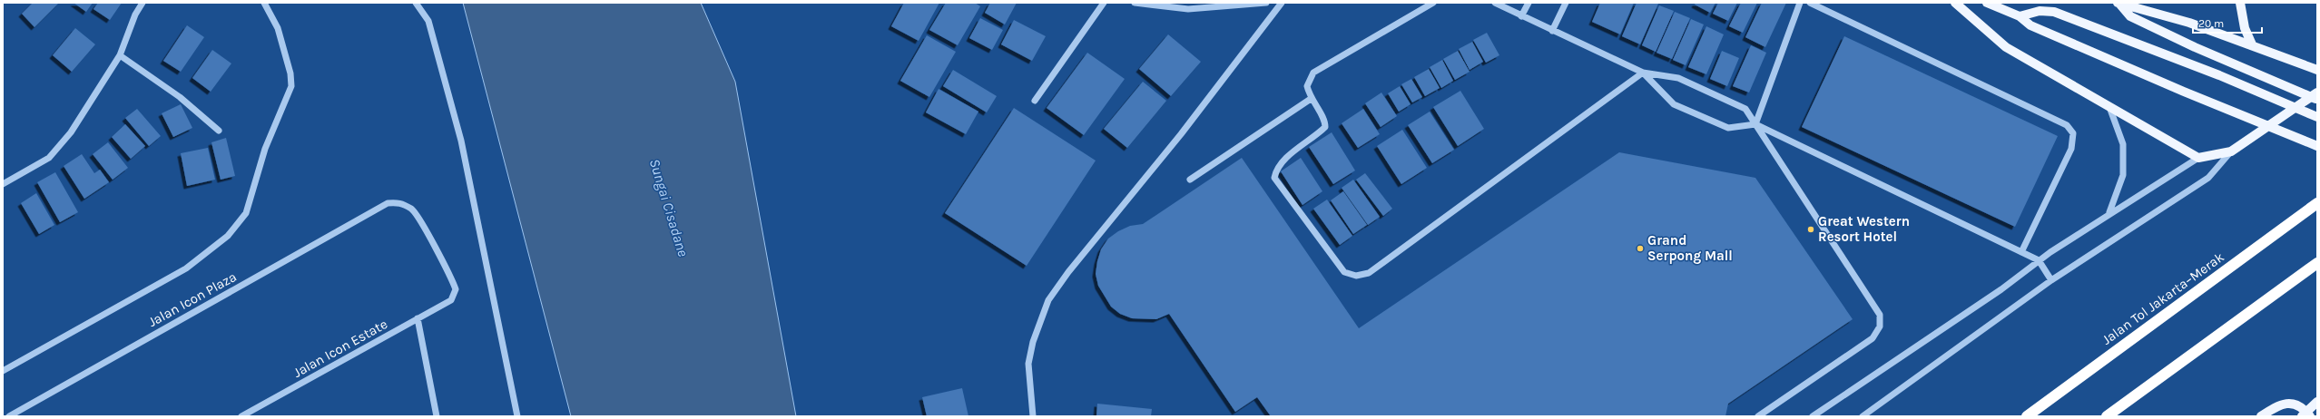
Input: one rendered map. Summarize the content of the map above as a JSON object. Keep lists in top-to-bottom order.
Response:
{
  "streets": {
    "highway": ["Jalan Tol Jakarta–Merak"],
    "street": ["Jalan Icon Plaza", "Jalan Icon Estate"]
  },
  "crossings": [
    ["Jalan Icon Plaza", "Jalan Icon Estate"]
  ],
  "water": ["Sungai Cisadane"],
  "places": ["Great Western Resort Hotel", "Grand Serpong Mall"],
  "scale_bar": "20 m"
}
